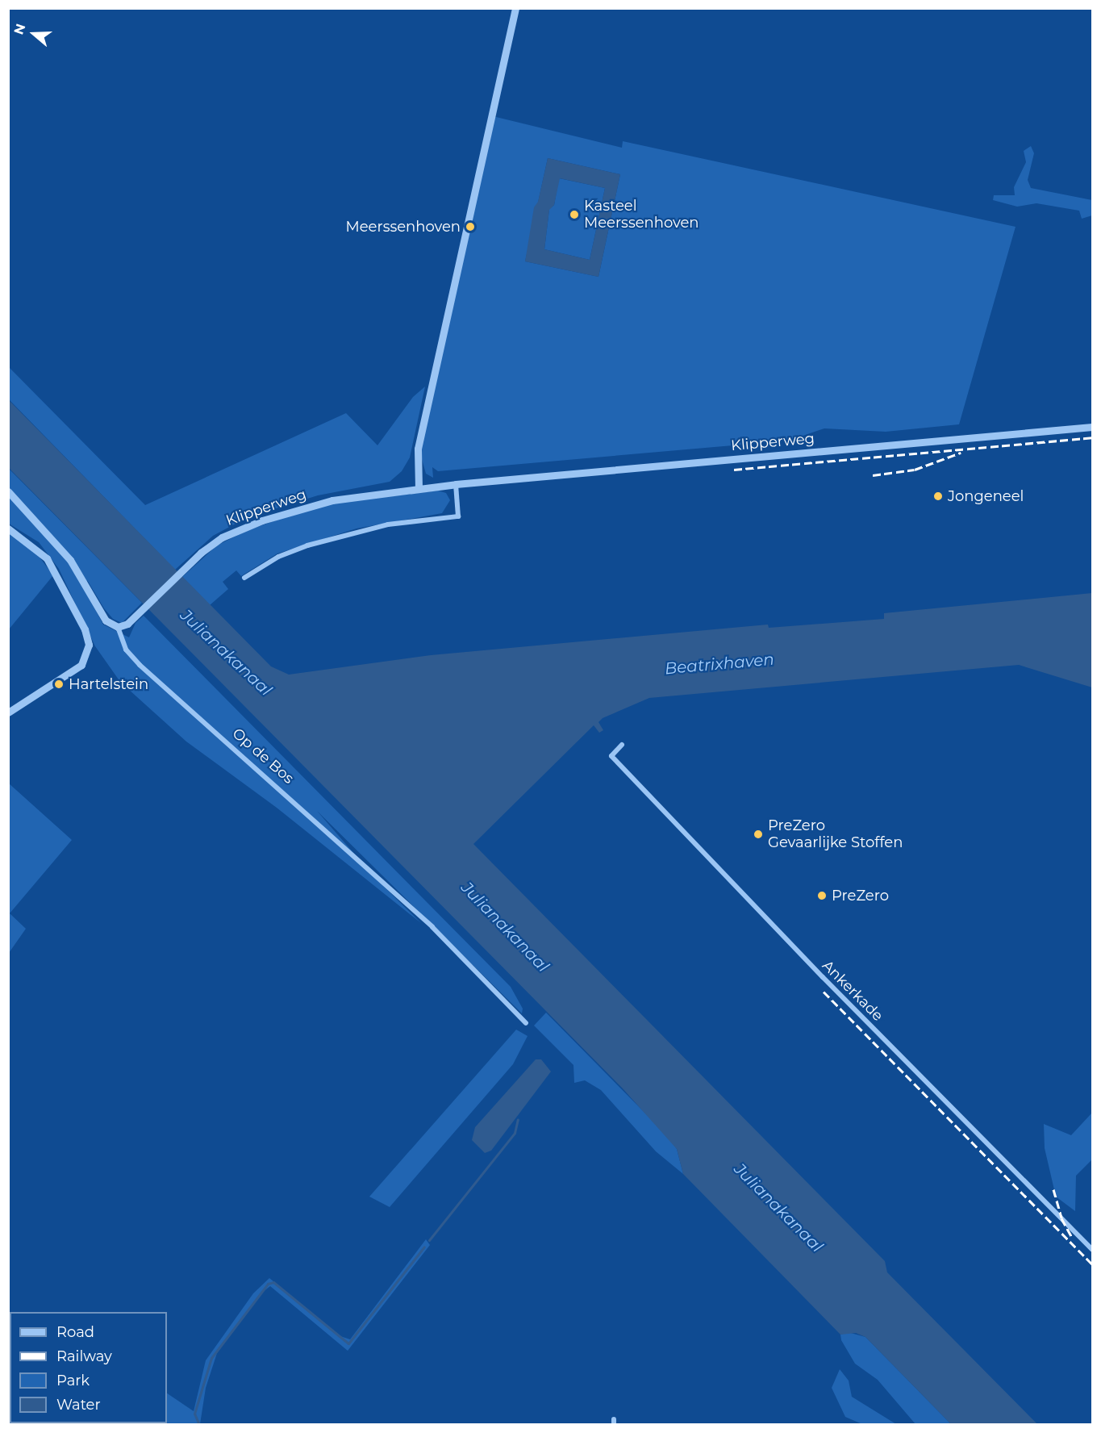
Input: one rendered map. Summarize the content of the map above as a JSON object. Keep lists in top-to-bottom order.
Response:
{
  "streets": {
    "street": ["Klipperweg", "Op de Bos", "Ankerkade"]
  },
  "crossings": [
    ["Klipperweg", "Op de Bos"]
  ],
  "water": ["Julianakanaal", "Beatrixhaven"],
  "places": [
    "Kasteel Meerssenhoven",
    "Meerssenhoven",
    "Jongeneel",
    "Hartelstein",
    "PreZero Gevaarlijke Stoffen",
    "PreZero"
  ],
  "legend": [
    "Road",
    "Railway",
    "Park",
    "Water"
  ],
  "north": "left"
}
